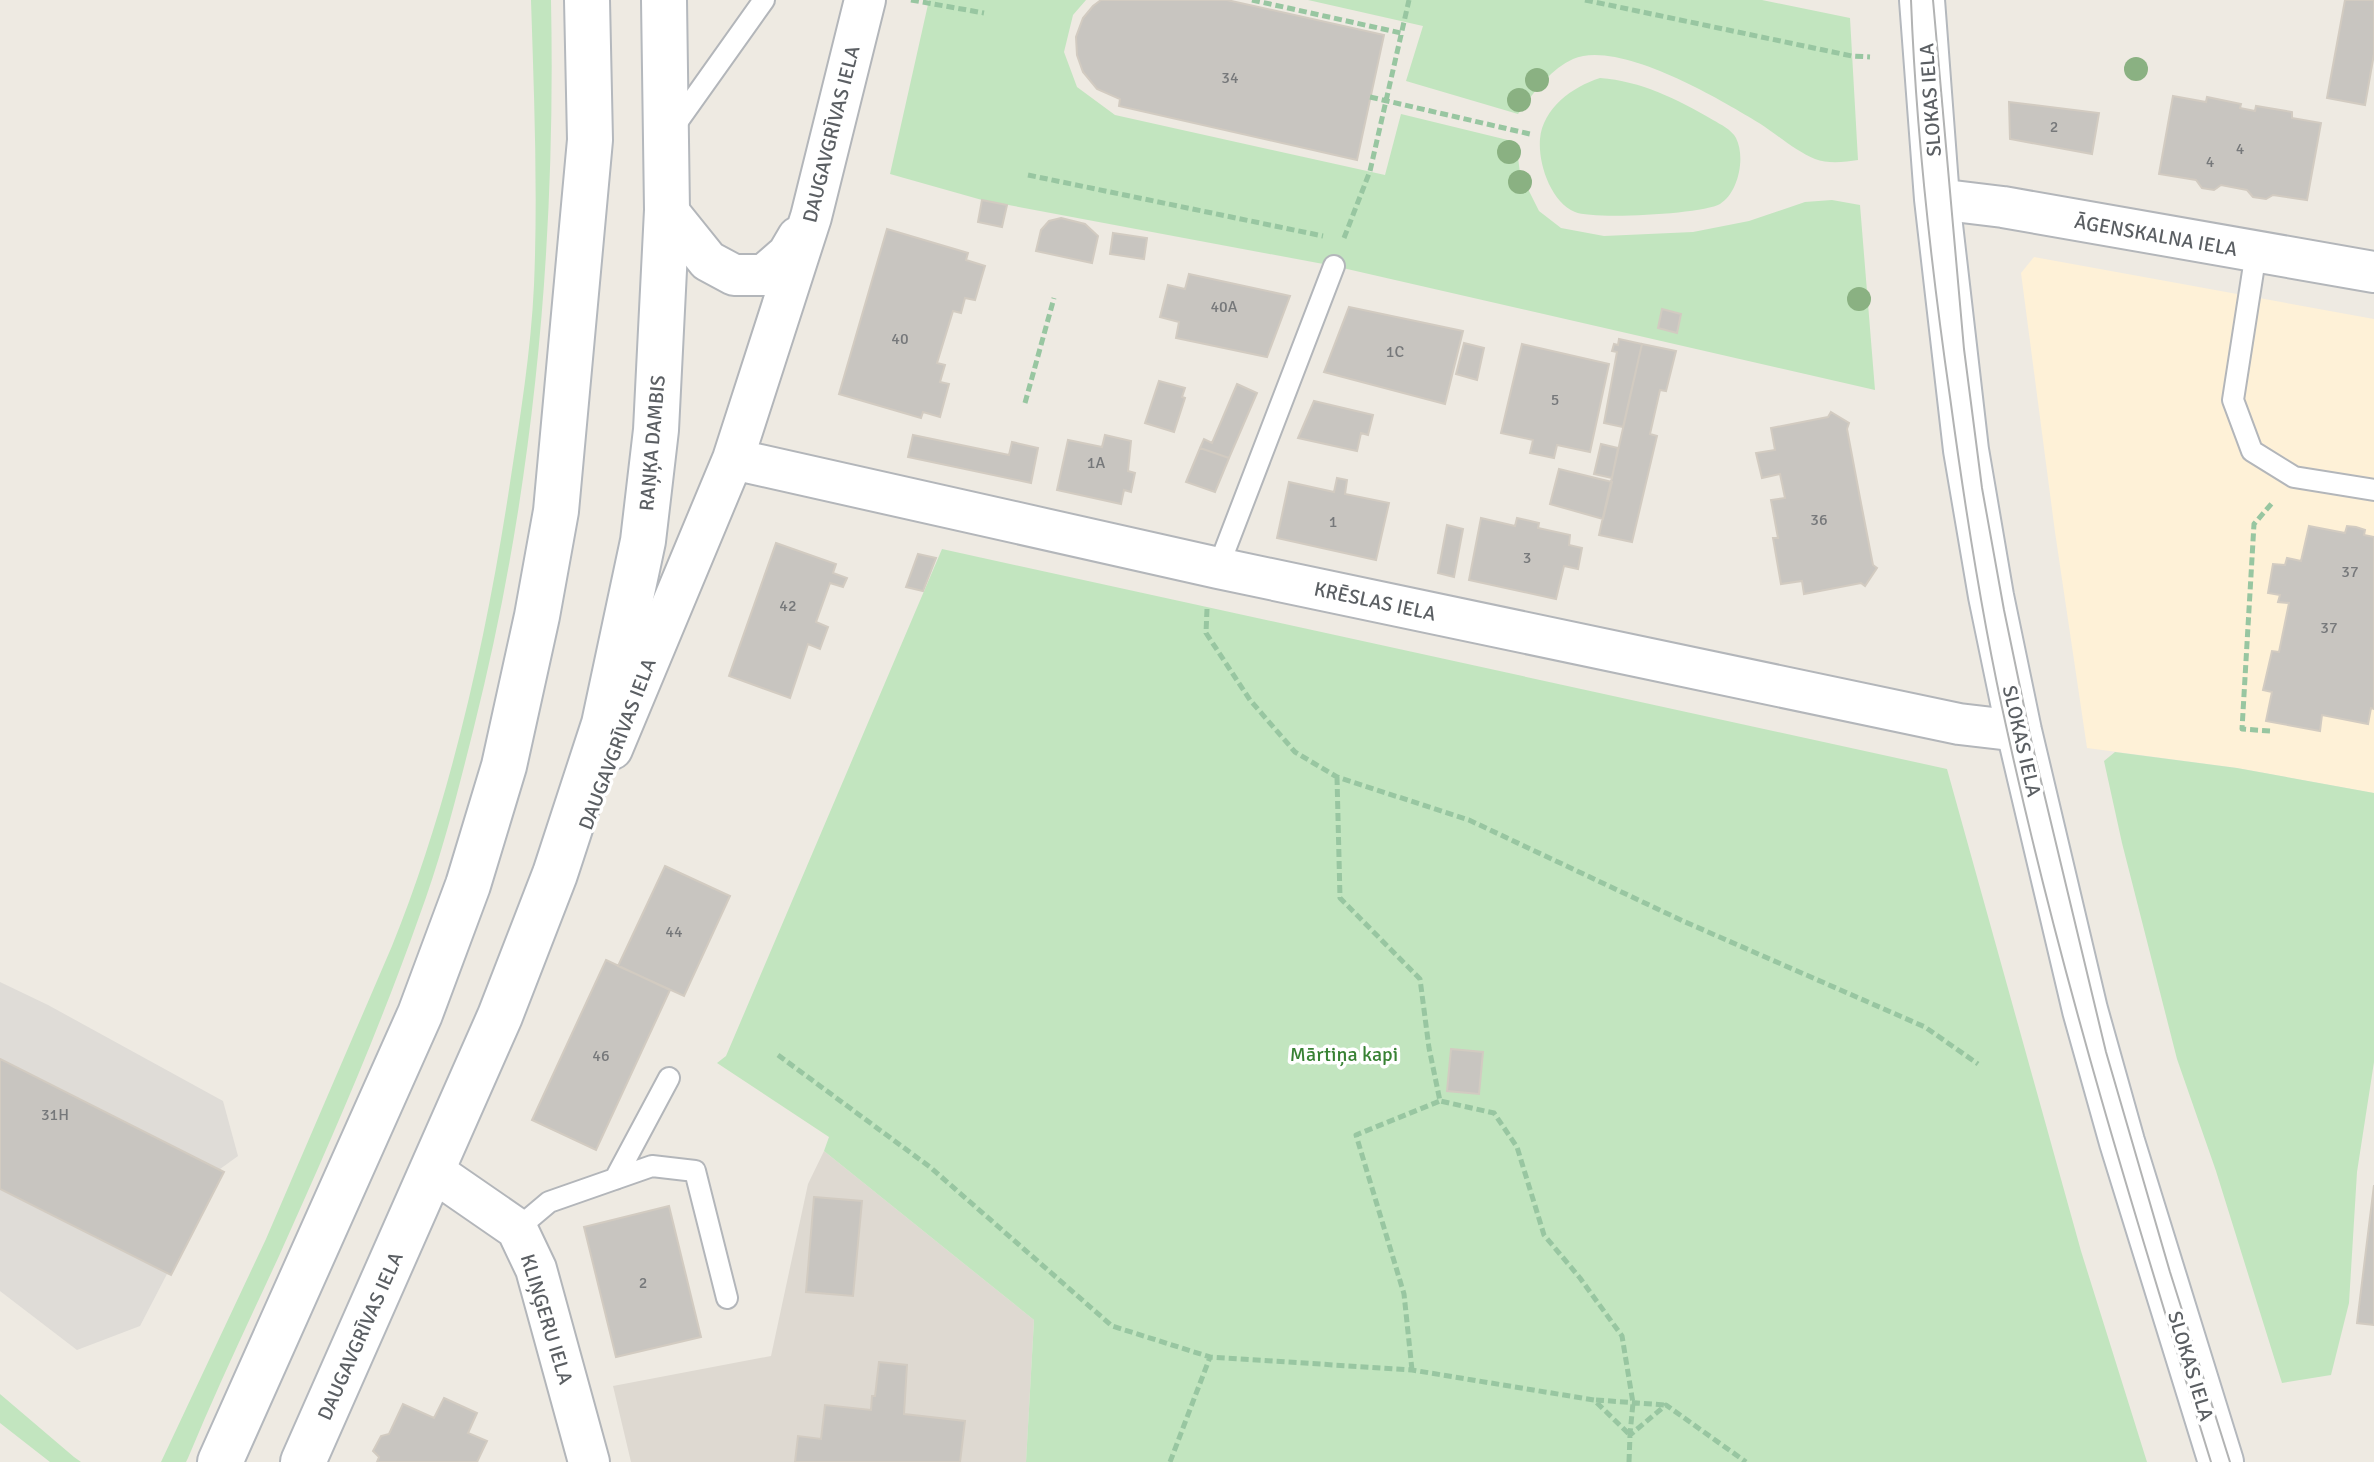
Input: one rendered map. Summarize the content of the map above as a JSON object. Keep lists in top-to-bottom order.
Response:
{
  "streets": {
    "main road": ["SLOKAS IELA", "DAUGAVGRĪVAS IELA", "RAŅĶA DAMBIS"],
    "street": ["ĀGENSKALNA IELA", "KRĒSLAS IELA", "KLIŅĢERU IELA"]
  },
  "crossings": [
    ["SLOKAS IELA", "ĀGENSKALNA IELA"],
    ["SLOKAS IELA", "KRĒSLAS IELA"],
    ["DAUGAVGRĪVAS IELA", "RAŅĶA DAMBIS"],
    ["DAUGAVGRĪVAS IELA", "KRĒSLAS IELA"],
    ["DAUGAVGRĪVAS IELA", "KLIŅĢERU IELA"]
  ],
  "parks": ["Mārtiņa kapi"],
  "house_numbers": [
    "34",
    "2",
    "4",
    "4",
    "40A",
    "40",
    "1C",
    "5",
    "1A",
    "36",
    "1",
    "3",
    "37",
    "42",
    "37",
    "44",
    "46",
    "31H",
    "2"
  ]
}
